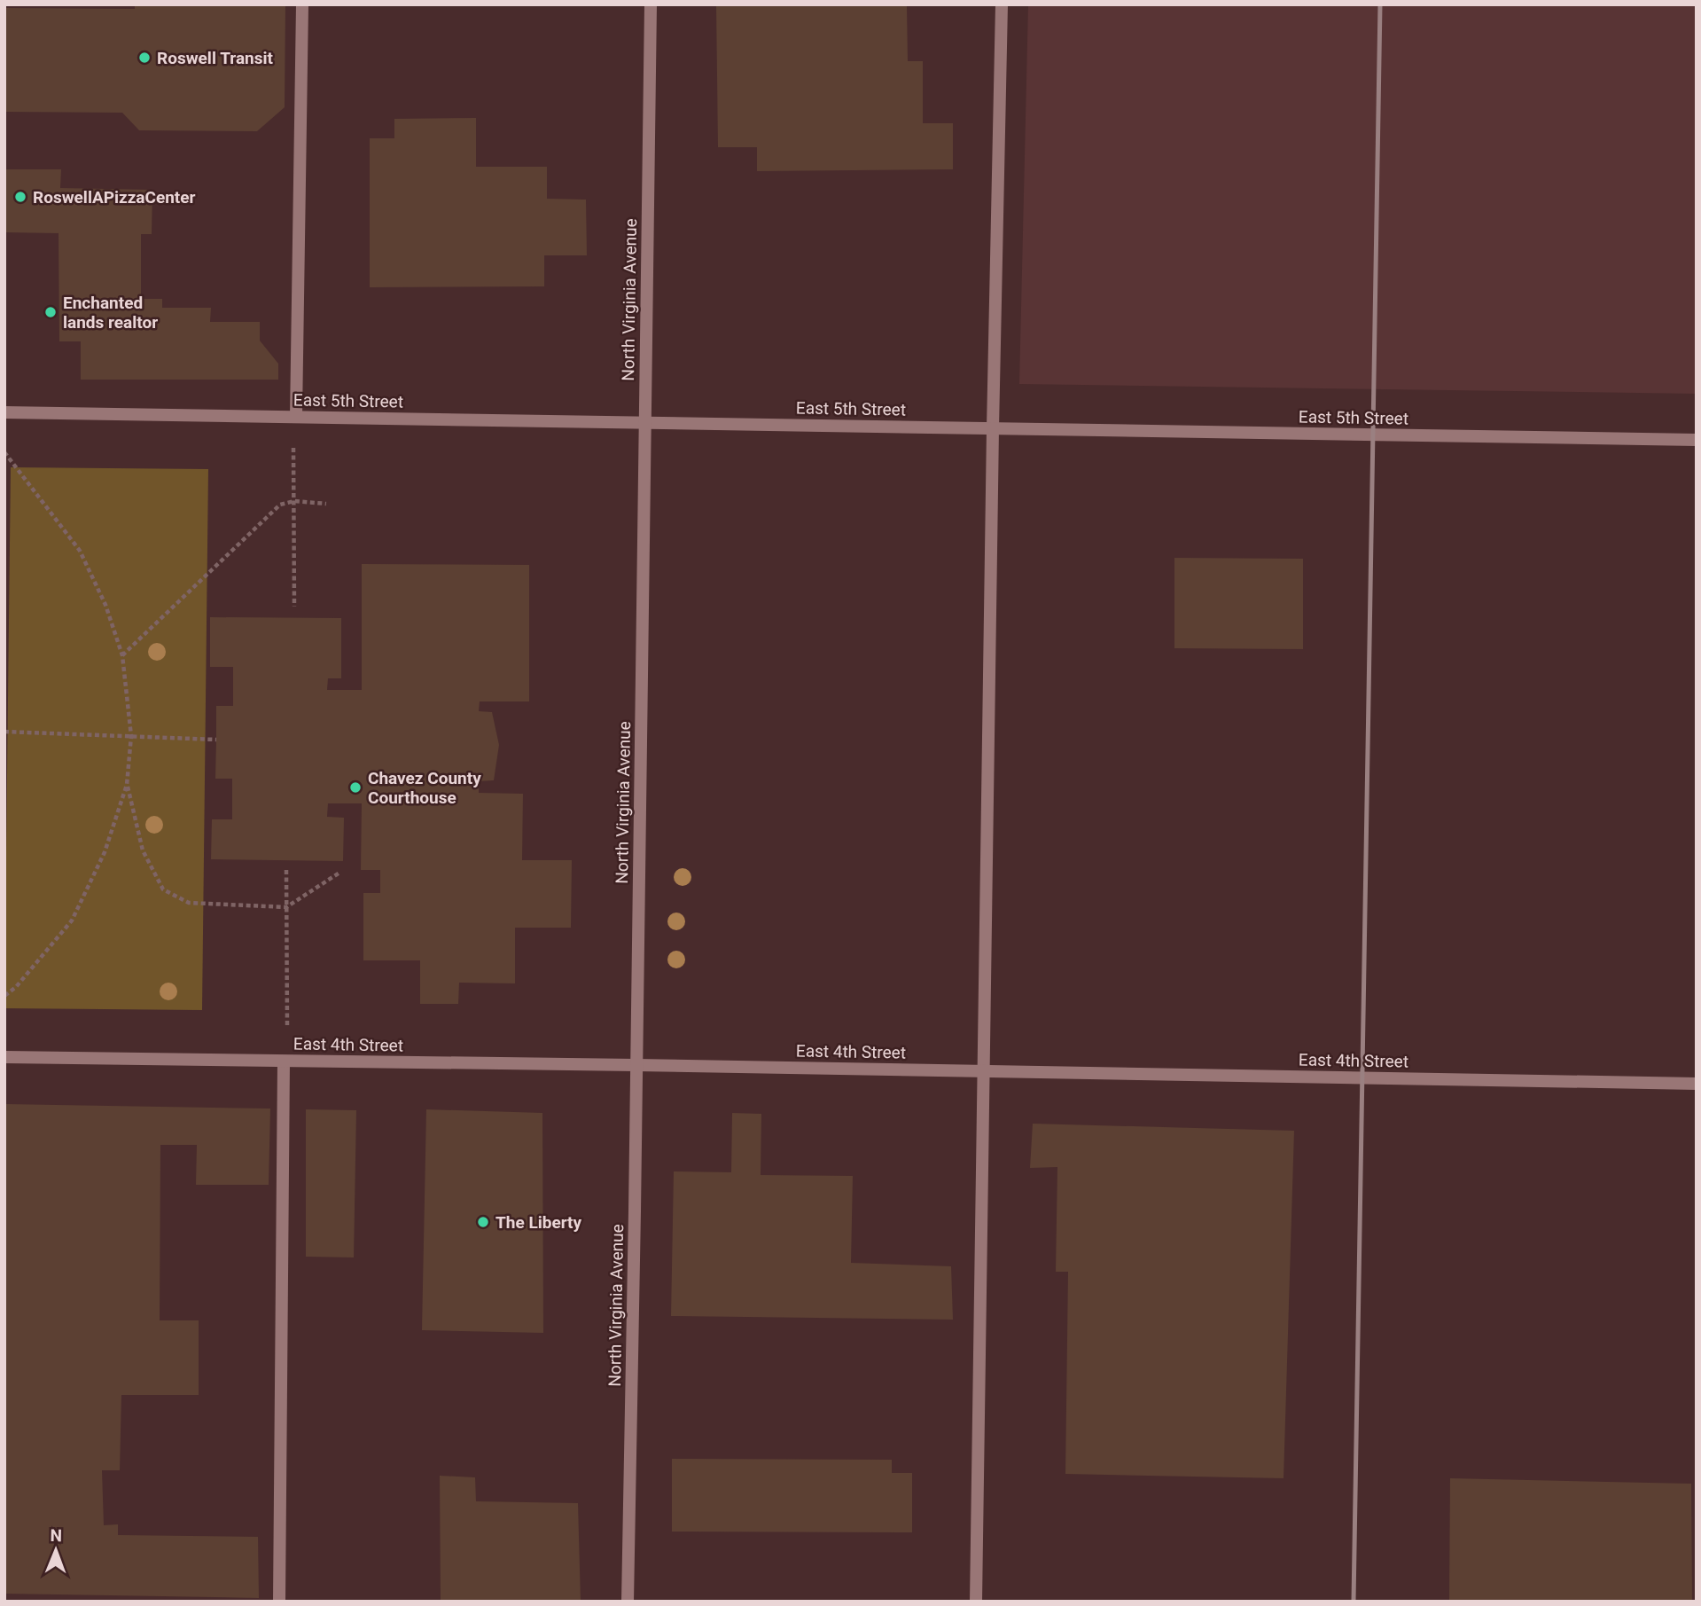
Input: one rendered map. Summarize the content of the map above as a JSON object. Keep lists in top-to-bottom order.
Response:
{
  "streets": {
    "street": ["North Virginia Avenue", "East 5th Street", "East 4th Street"]
  },
  "crossings": [
    ["North Virginia Avenue", "East 5th Street"],
    ["North Virginia Avenue", "East 4th Street"]
  ],
  "places": [
    "Roswell Transit",
    "RoswellAPizzaCenter",
    "Enchanted lands realtor",
    "Chavez County Courthouse",
    "The Liberty"
  ],
  "north": "top"
}
